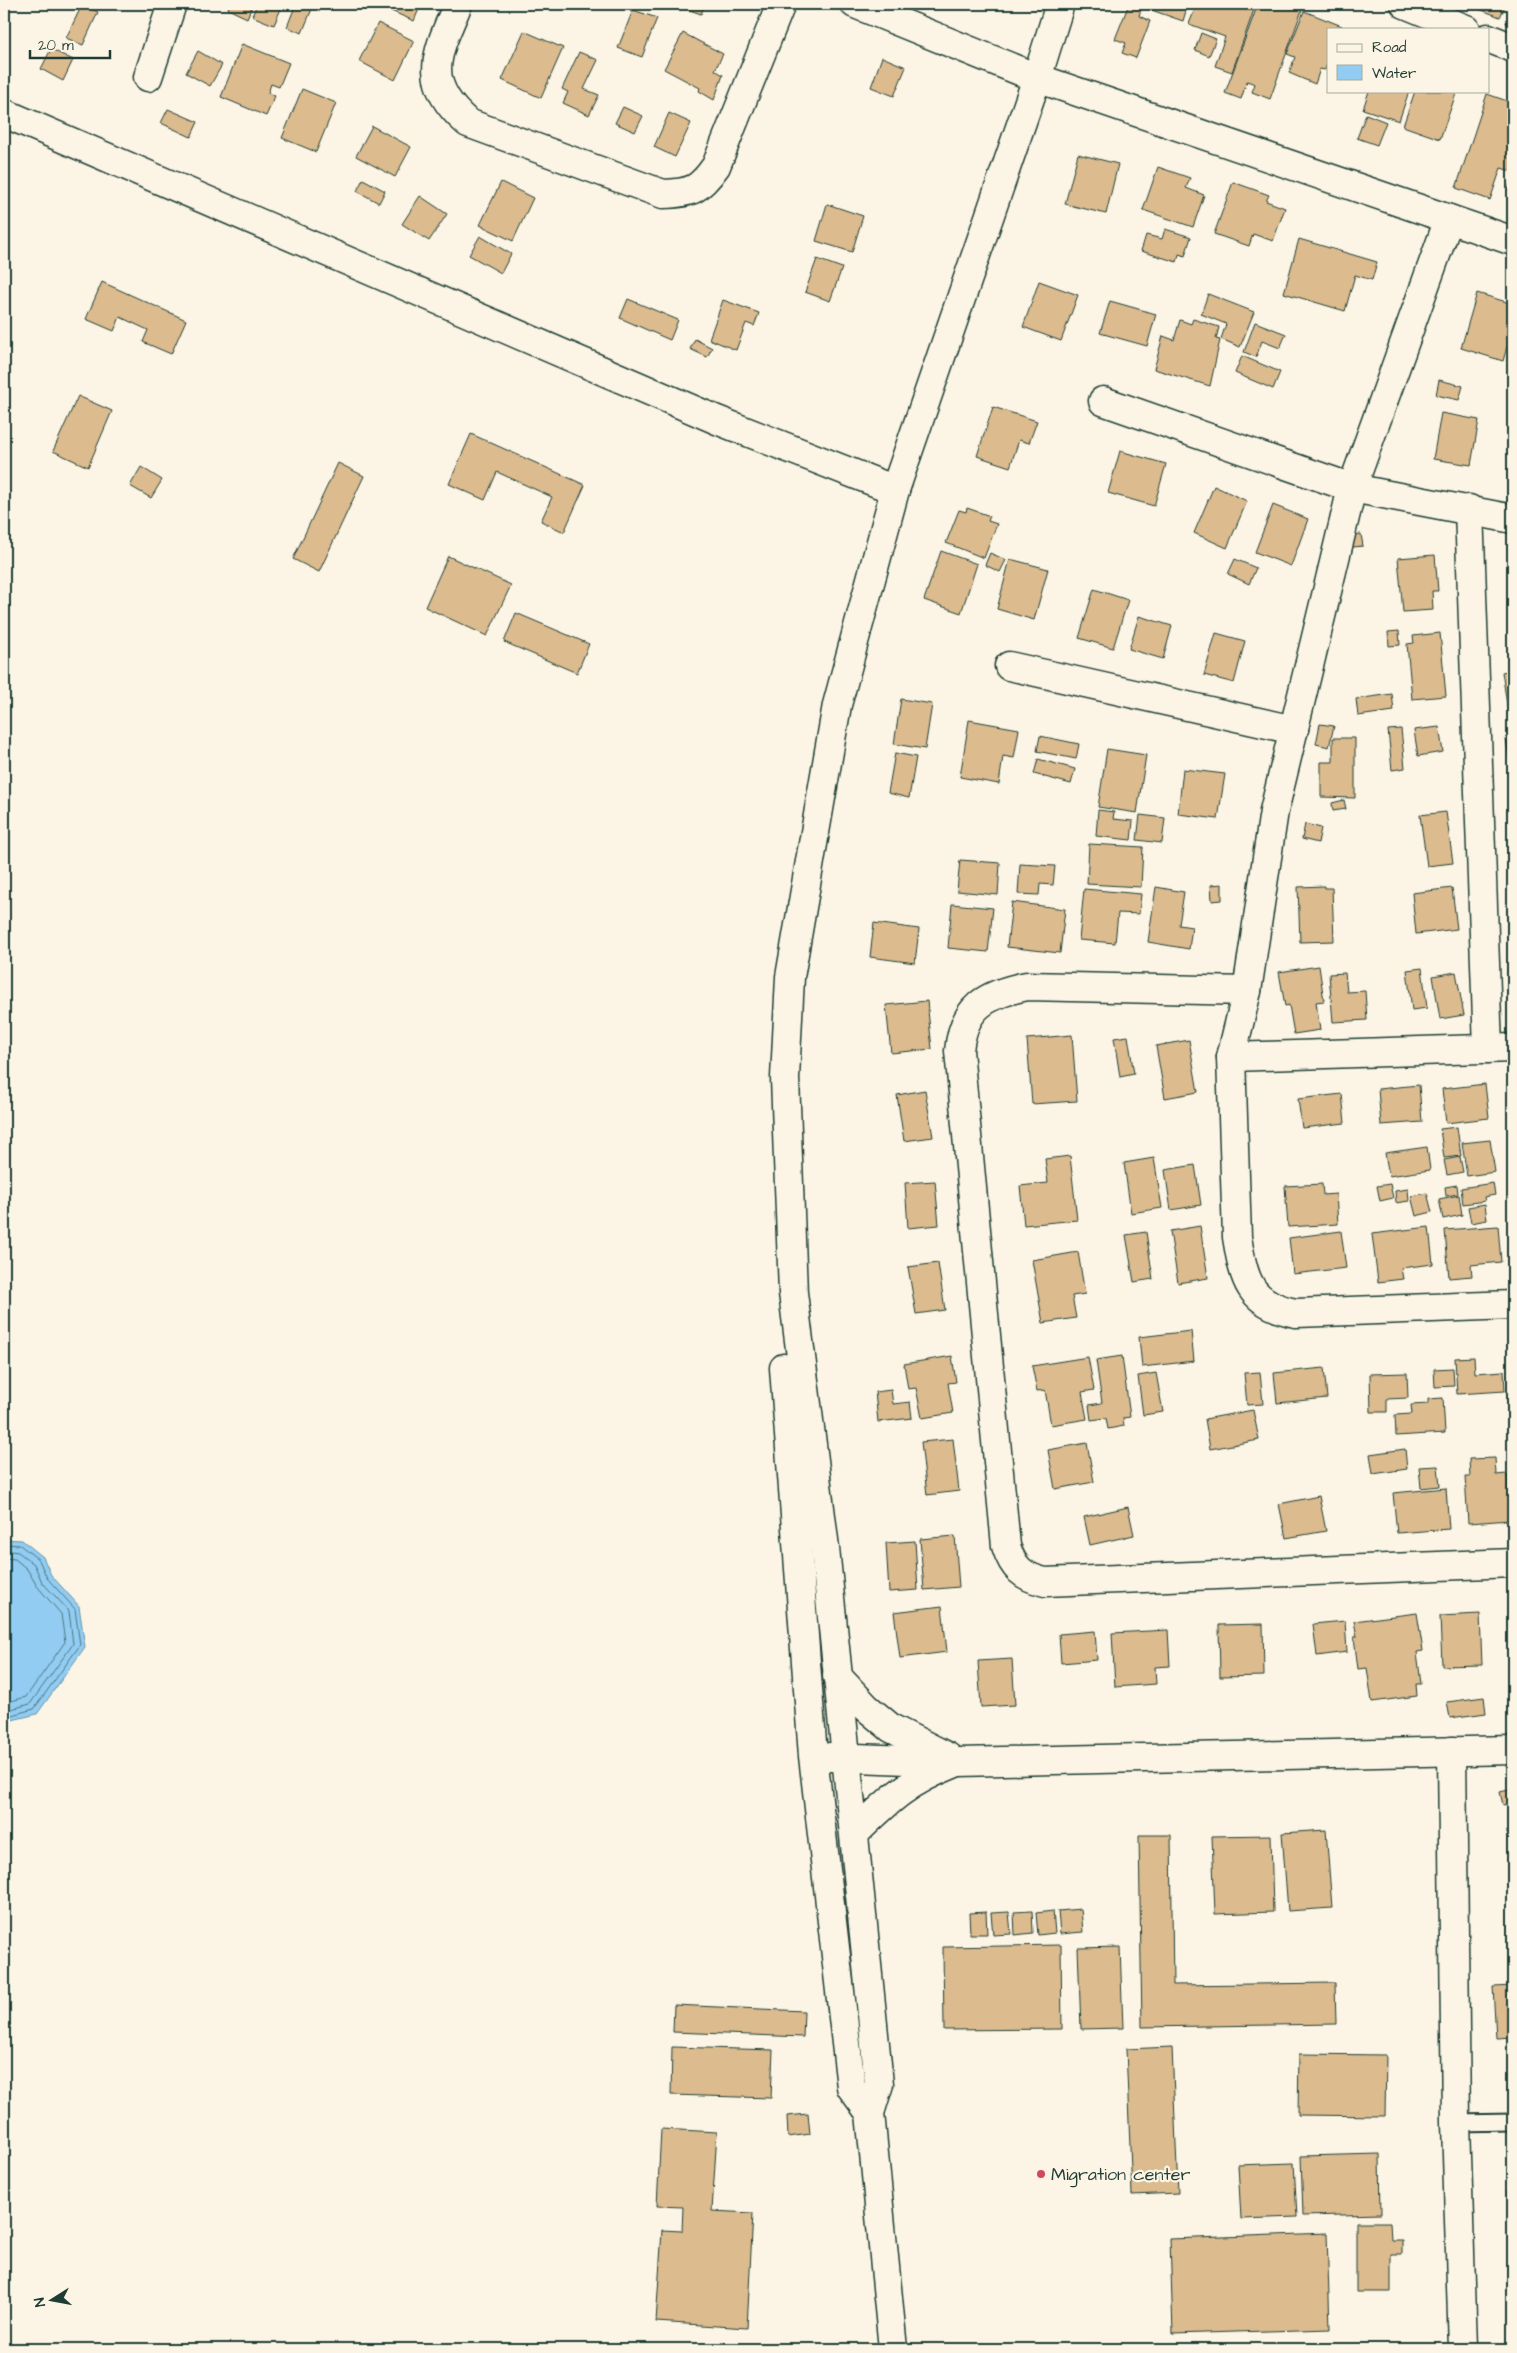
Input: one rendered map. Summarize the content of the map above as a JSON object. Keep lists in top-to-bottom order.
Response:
{
  "places": ["Migration center"],
  "legend": ["Road", "Water"],
  "scale_bar": "20 m",
  "north": "left"
}
